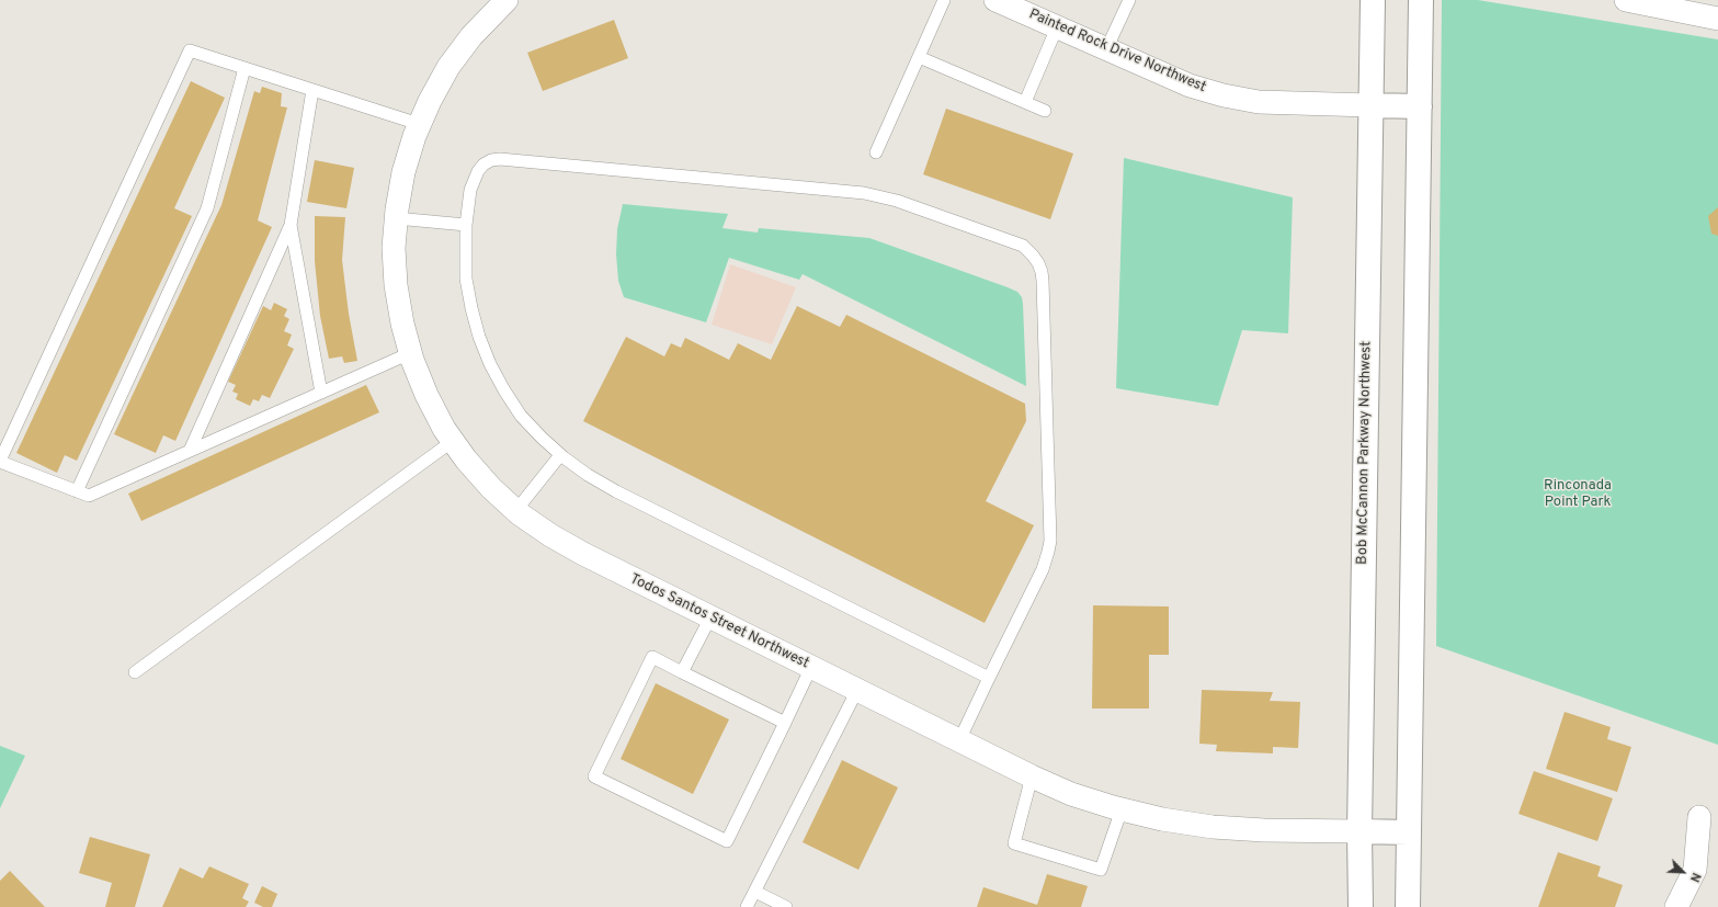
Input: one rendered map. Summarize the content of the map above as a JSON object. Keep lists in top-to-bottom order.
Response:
{
  "streets": {
    "street": ["Painted Rock Drive Northwest", "Bob McCannon Parkway Northwest", "Todos Santos Street Northwest"]
  },
  "crossings": [
    ["Painted Rock Drive Northwest", "Bob McCannon Parkway Northwest"],
    ["Bob McCannon Parkway Northwest", "Todos Santos Street Northwest"]
  ],
  "parks": ["Rinconada Point Park"],
  "north": "bottom right"
}
